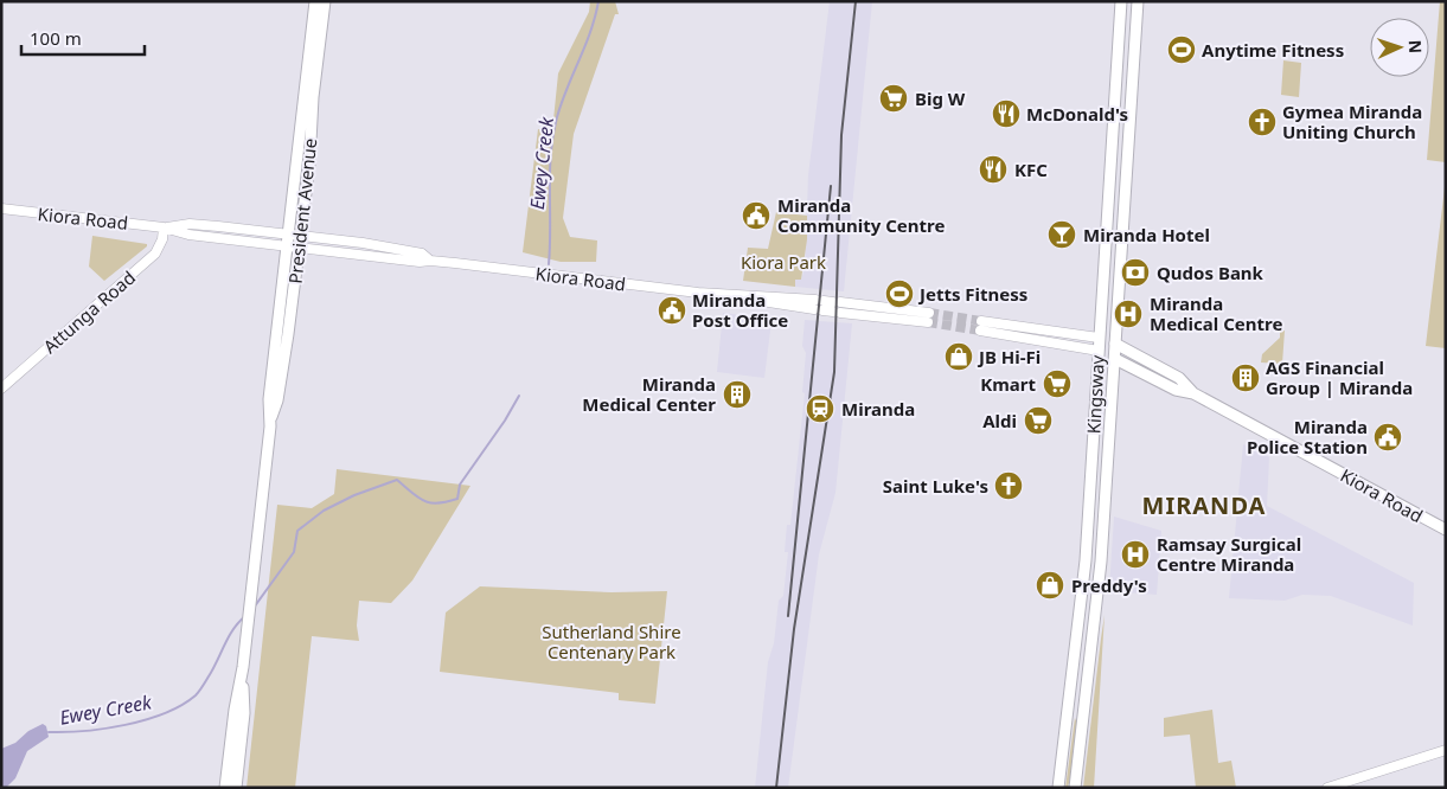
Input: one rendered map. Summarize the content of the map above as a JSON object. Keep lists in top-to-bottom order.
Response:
{
  "streets": {
    "main road": ["President Avenue", "Kiora Road", "Kingsway"],
    "street": ["Attunga Road"]
  },
  "crossings": [
    ["President Avenue", "Kiora Road"],
    ["Kiora Road", "Attunga Road"],
    ["Kiora Road", "Kingsway"]
  ],
  "districts": ["MIRANDA"],
  "water": ["Ewey Creek"],
  "parks": ["Kiora Park", "Sutherland Shire Centenary Park"],
  "places": {
    "sports": ["Anytime Fitness", "Jetts Fitness"],
    "supermarket": ["Big W", "Kmart", "Aldi"],
    "restaurant": ["McDonald's", "KFC"],
    "church": ["Gymea Miranda Uniting Church", "Saint Luke's"],
    "public building": ["Miranda Community Centre", "Miranda Post Office", "Miranda Police Station"],
    "bar": ["Miranda Hotel"],
    "bank": ["Qudos Bank"],
    "hospital": ["Miranda Medical Centre", "Ramsay Surgical Centre Miranda"],
    "shop": ["JB Hi-Fi", "Preddy's"],
    "building": ["AGS Financial Group | Miranda", "Miranda Medical Center"],
    "station": ["Miranda"]
  },
  "scale_bar": "100 m",
  "north": "right"
}
